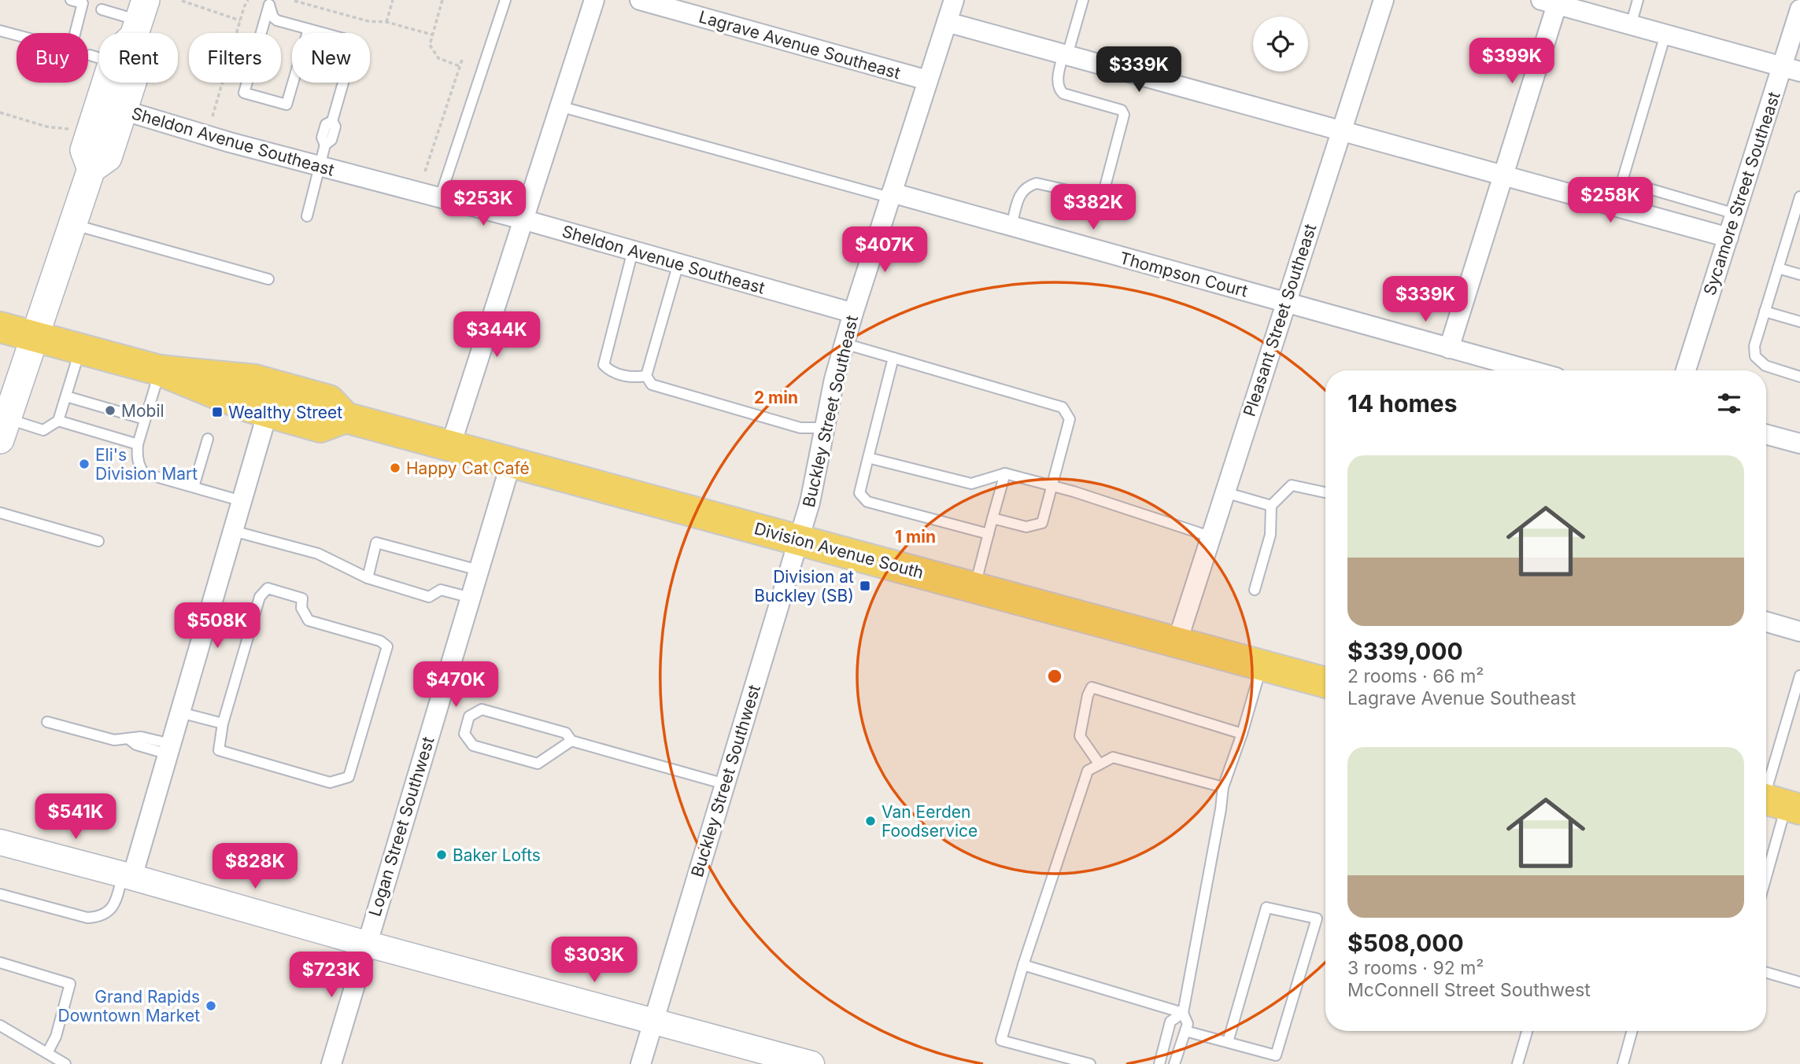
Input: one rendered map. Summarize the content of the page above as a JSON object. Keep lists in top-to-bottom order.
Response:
{
  "streets": {
    "main road": ["Division Avenue South"],
    "street": [
      "Lagrave Avenue Southeast",
      "Sheldon Avenue Southeast",
      "Sycamore Street Southeast",
      "Thompson Court",
      "Pleasant Street Southeast",
      "Buckley Street Southeast",
      "Buckley Street Southwest",
      "Logan Street Southwest"
    ]
  },
  "crossings": [
    ["Lagrave Avenue Southeast", "Buckley Street Southeast"],
    ["Sheldon Avenue Southeast", "Buckley Street Southeast"],
    ["Thompson Court", "Pleasant Street Southeast"],
    ["Thompson Court", "Buckley Street Southeast"],
    ["Pleasant Street Southeast", "Division Avenue South"],
    ["Buckley Street Southeast", "Division Avenue South"],
    ["Buckley Street Southeast", "Buckley Street Southwest"],
    ["Division Avenue South", "Buckley Street Southwest"],
    ["Division Avenue South", "Logan Street Southwest"]
  ],
  "places": {
    "other": [
      "Mobil",
      "Eli's Division Mart",
      "Happy Cat Café",
      "Van Eerden Foodservice",
      "Baker Lofts",
      "Grand Rapids Downtown Market"
    ],
    "transit": ["Wealthy Street", "Division at Buckley (SB)"]
  },
  "page": {
    "chip": [
      "Buy",
      "Rent",
      "Filters",
      "New"
    ],
    "price": [
      "$399K",
      "$339K",
      "$258K",
      "$253K",
      "$382K",
      "$407K",
      "$339K",
      "$344K",
      "$508K",
      "$470K",
      "$541K",
      "$828K",
      "$303K",
      "$723K"
    ],
    "heading": "14 homes",
    "list": [
      {
        "name": "$339,000",
        "note": "2 rooms · 66 m² · Lagrave Avenue Southeast"
      },
      {
        "name": "$508,000",
        "note": "3 rooms · 92 m² · McConnell Street Southwest"
      }
    ]
  },
  "rings": ["2 min", "1 min"]
}
